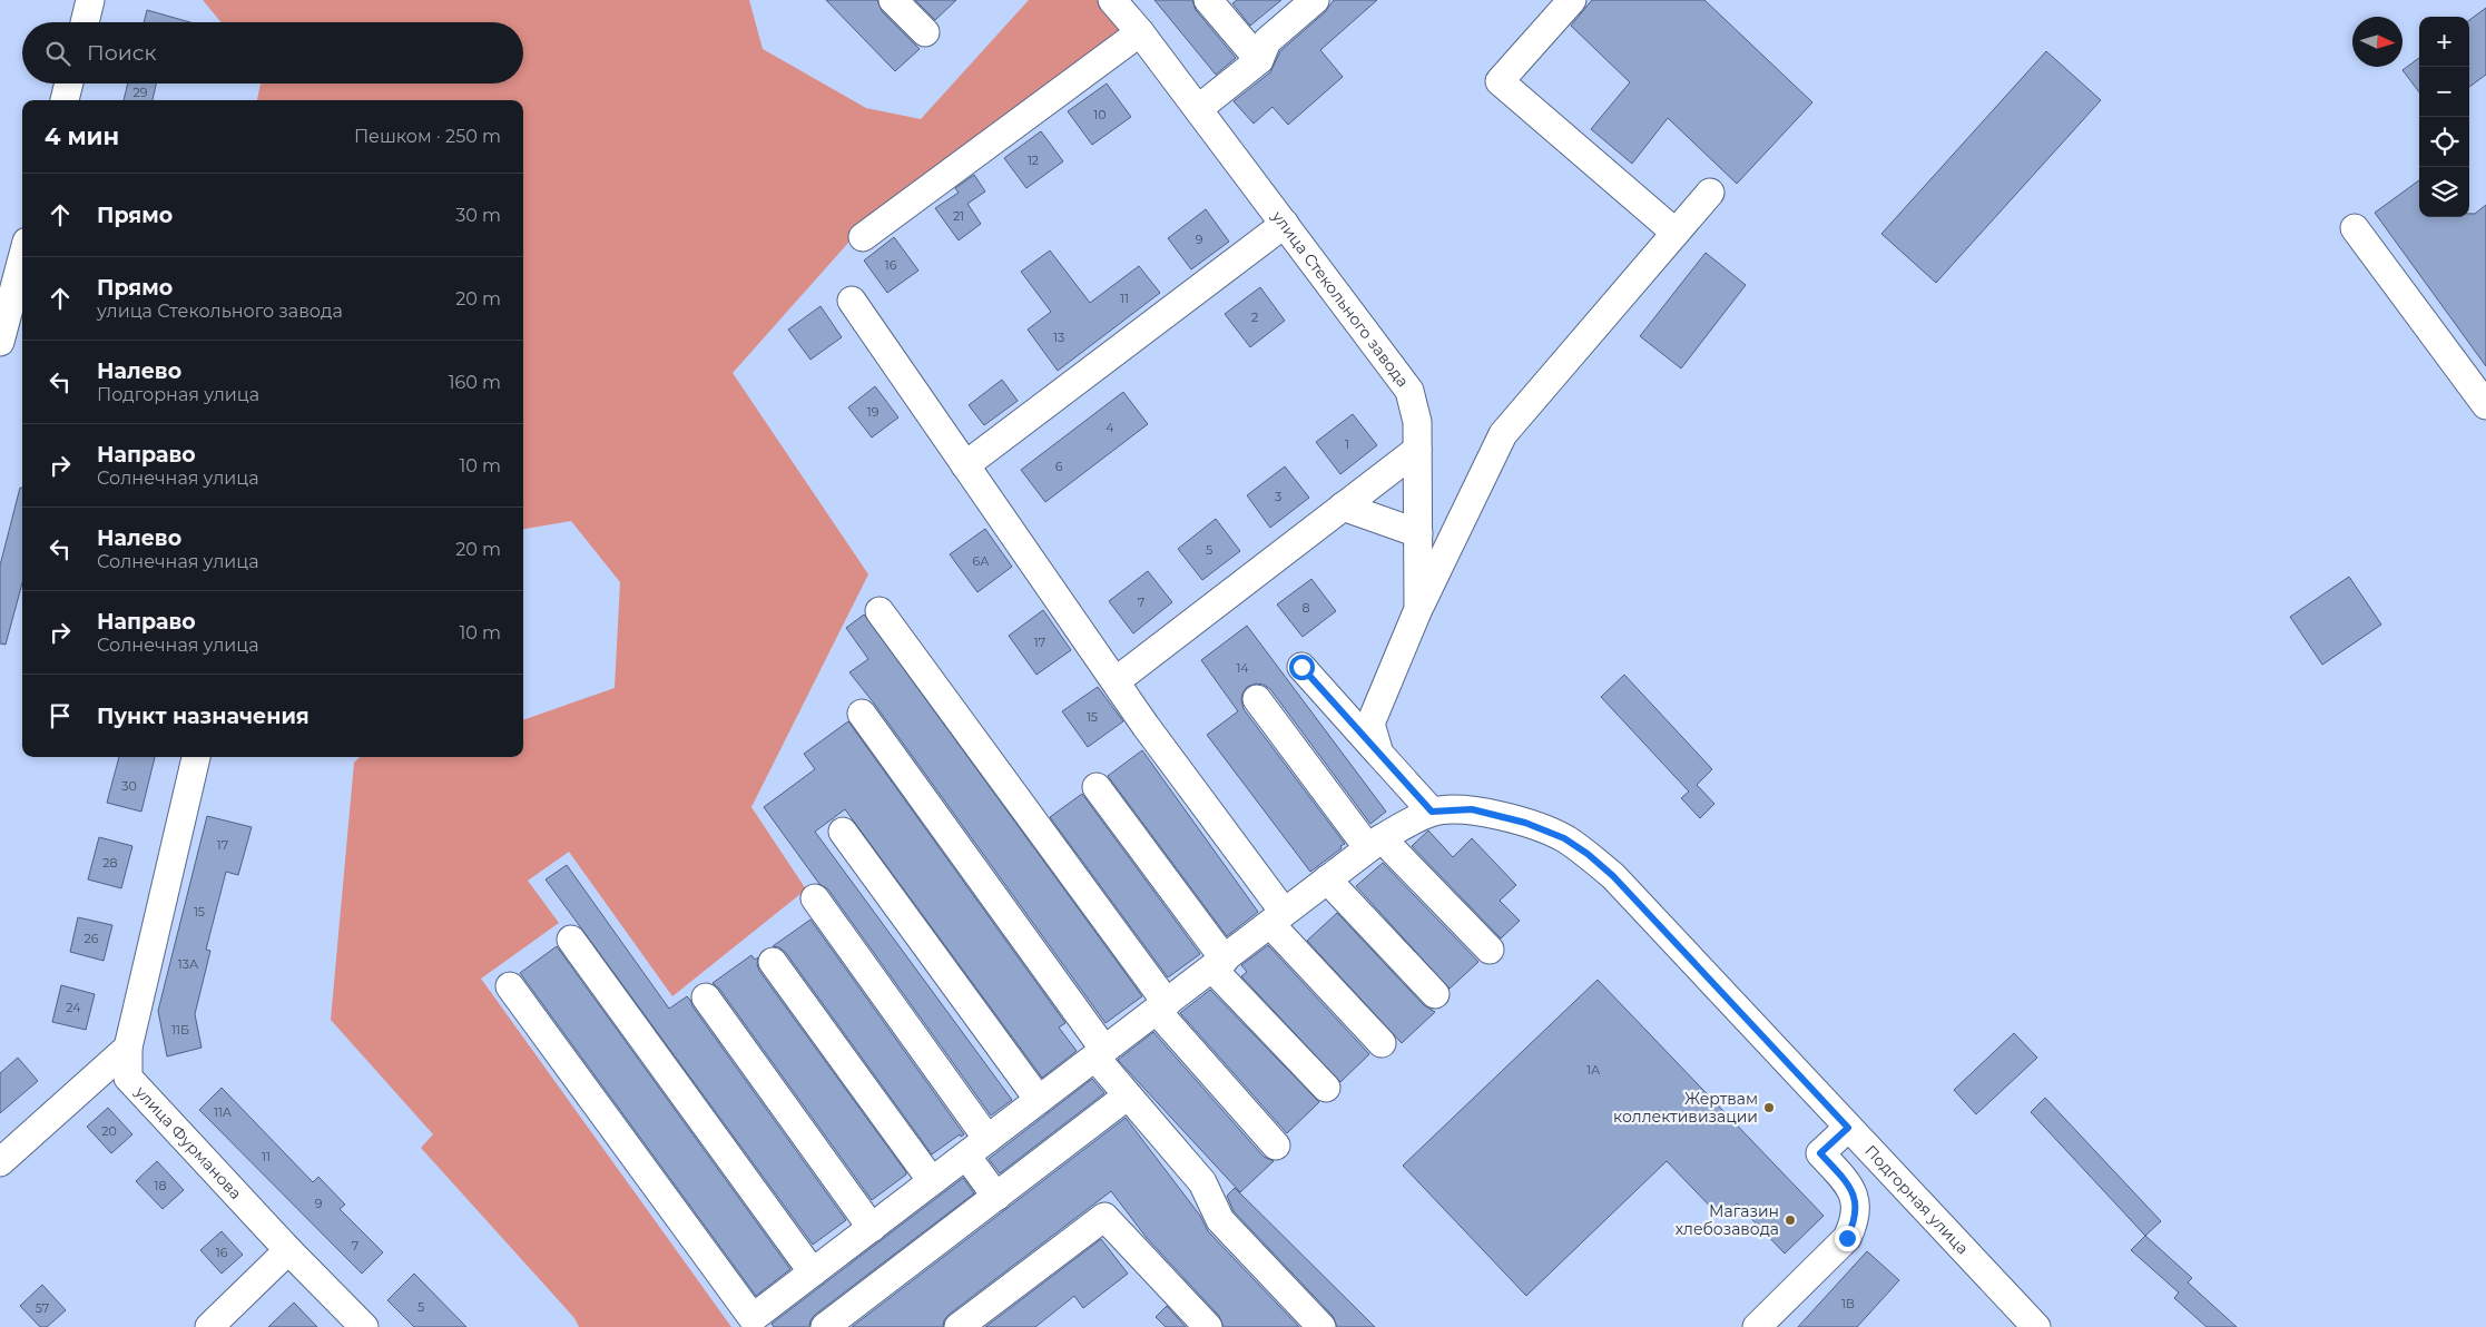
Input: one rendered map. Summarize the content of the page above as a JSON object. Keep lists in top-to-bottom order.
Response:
{
  "streets": {
    "street": ["улица Стекольного завода", "улица Фурманова", "Подгорная улица"]
  },
  "crossings": [
    ["улица Стекольного завода", "Подгорная улица"]
  ],
  "places": ["Жертвам коллективизации", "Магазин хлебозавода"],
  "house_numbers": [
    "29",
    "10",
    "12",
    "21",
    "9",
    "16",
    "11",
    "2",
    "13",
    "19",
    "4",
    "1",
    "6",
    "3",
    "5",
    "6А",
    "7",
    "8",
    "17",
    "14",
    "15",
    "30",
    "17",
    "28",
    "15",
    "26",
    "13А",
    "24",
    "11Б",
    "1А",
    "11А",
    "20",
    "11",
    "18",
    "9",
    "7",
    "16",
    "1В",
    "5",
    "57"
  ],
  "north": "right",
  "page": {
    "map_buttons": ["+", "−"],
    "search": "Поиск",
    "heading": ["4 мин", "Пешком · 250 m"],
    "list": [
      ["Прямо", "30 m"],
      ["Прямо", "улица Стекольного завода", "20 m"],
      ["Налево", "Подгорная улица", "160 m"],
      ["Направо", "Солнечная улица", "10 m"],
      ["Налево", "Солнечная улица", "20 m"],
      ["Направо", "Солнечная улица", "10 m"],
      "Пункт назначения"
    ]
  }
}
